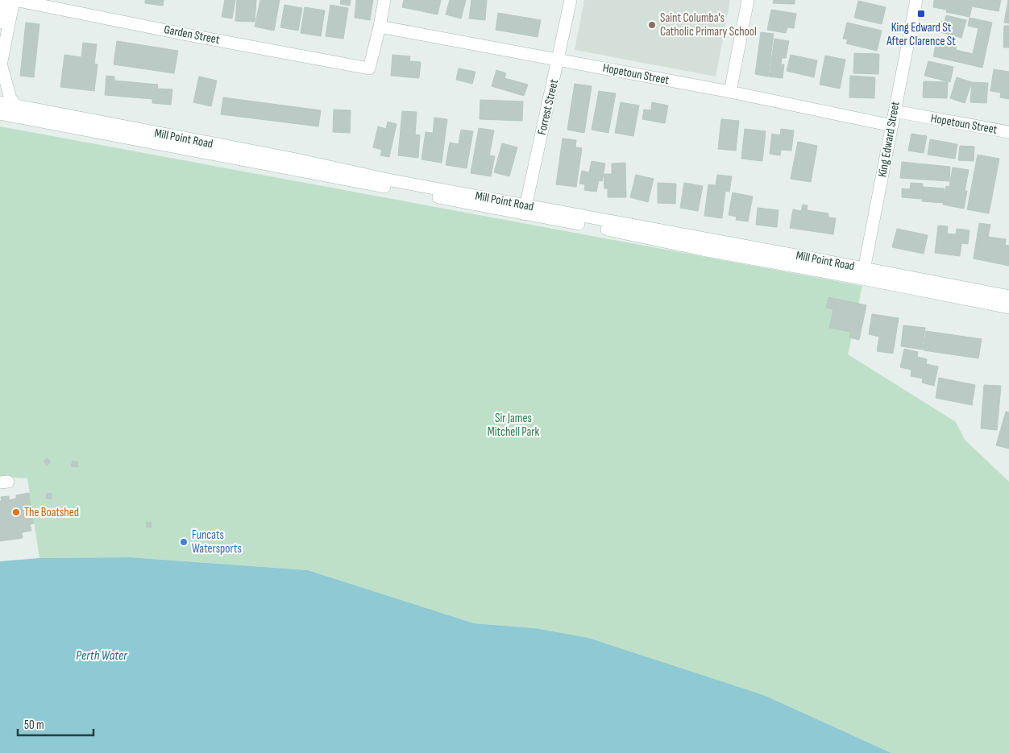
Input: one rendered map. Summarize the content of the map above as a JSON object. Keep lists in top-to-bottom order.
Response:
{
  "streets": {
    "main road": [
      "Garden Street",
      "Hopetoun Street",
      "Forrest Street",
      "Mill Point Road",
      "King Edward Street"
    ]
  },
  "crossings": [
    ["Garden Street", "Hopetoun Street"],
    ["Hopetoun Street", "Forrest Street"],
    ["Hopetoun Street", "King Edward Street"],
    ["Forrest Street", "Mill Point Road"],
    ["Mill Point Road", "King Edward Street"]
  ],
  "water": ["Perth Water"],
  "parks": ["Sir James Mitchell Park"],
  "places": {
    "transit": ["King Edward St After Clarence St"],
    "other": ["Saint Columba's Catholic Primary School", "The Boatshed", "Funcats Watersports"]
  },
  "scale_bar": "50 m"
}
